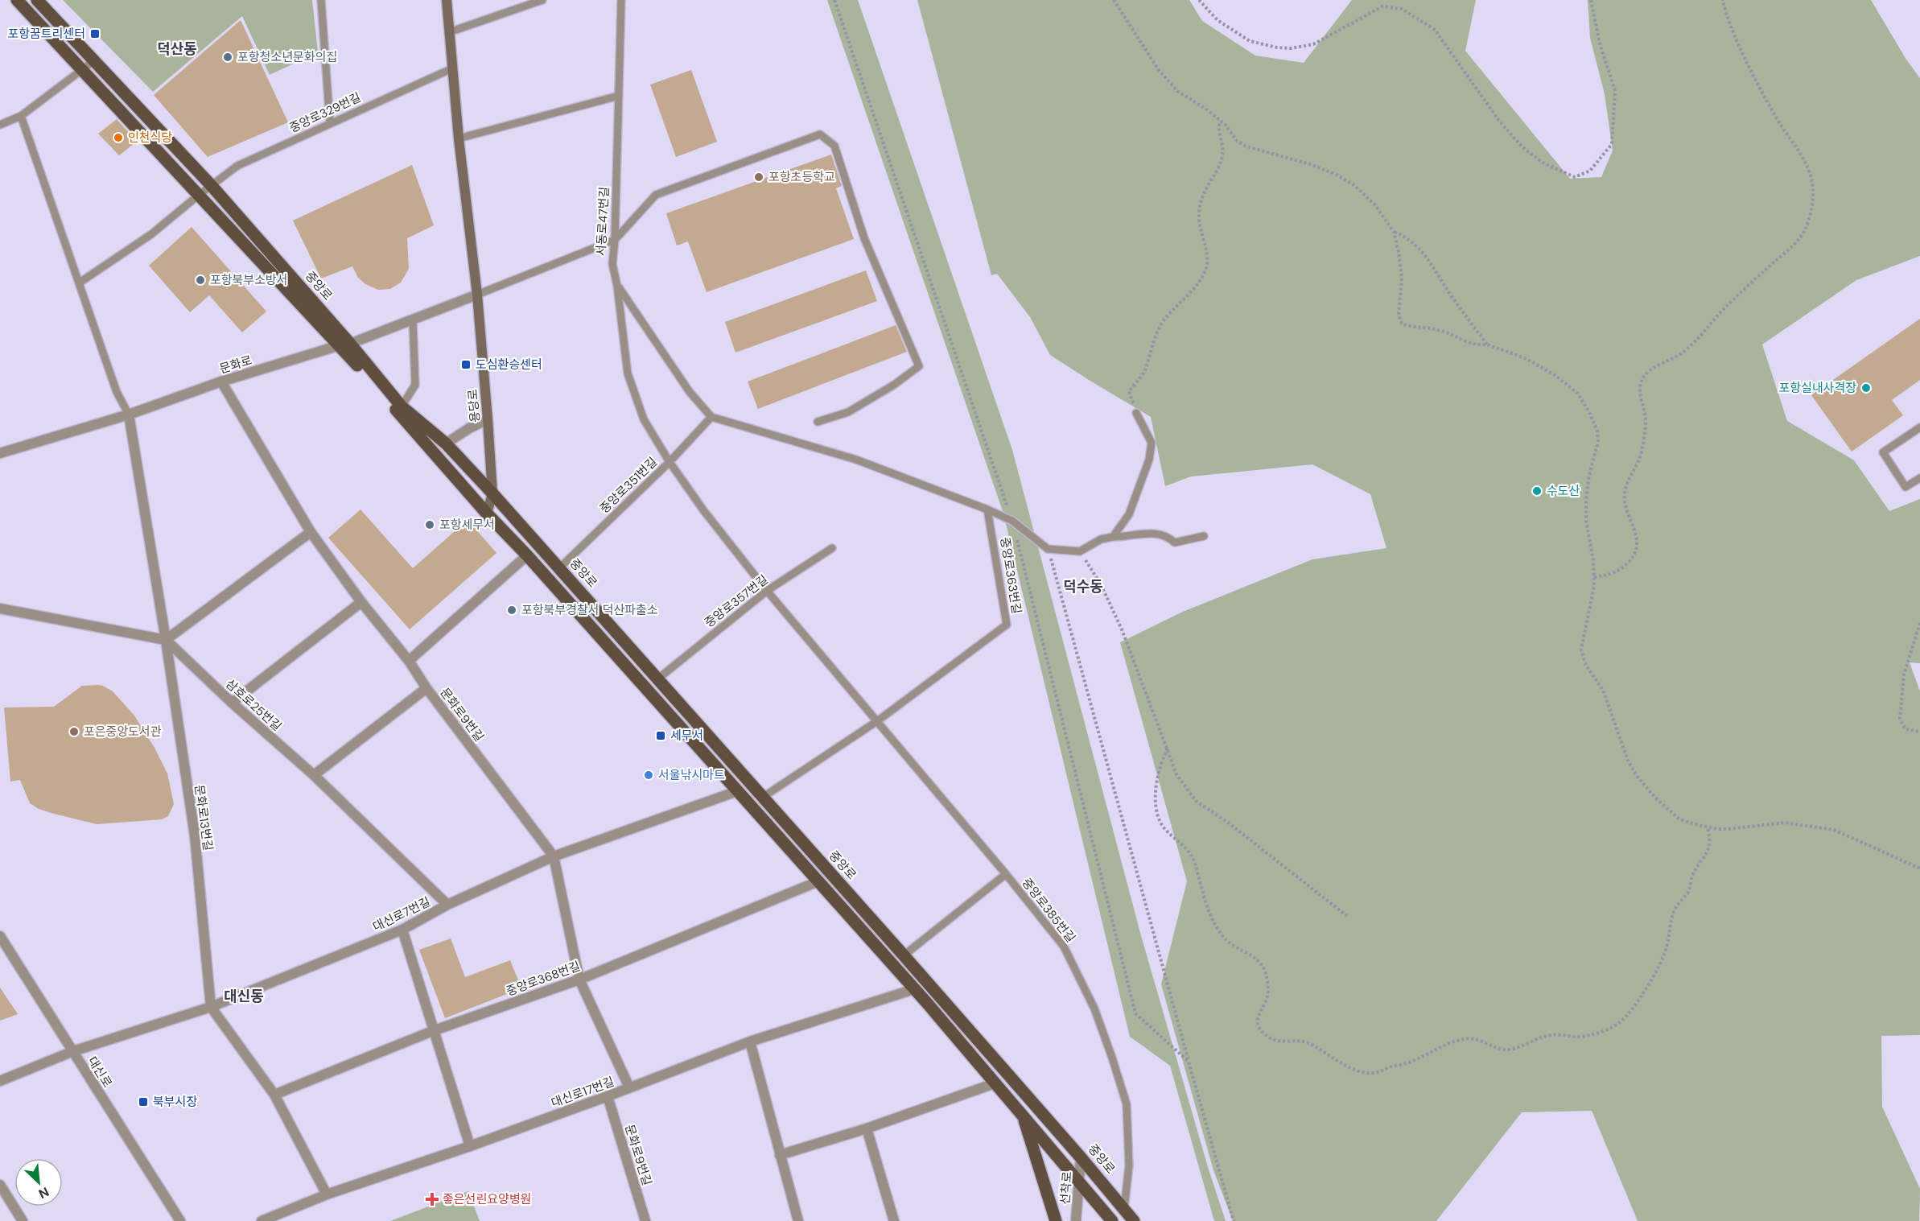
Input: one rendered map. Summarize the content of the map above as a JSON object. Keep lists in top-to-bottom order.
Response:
{
  "streets": {
    "main road": ["중앙로", "용당로"],
    "street": [
      "문화로",
      "삼호로25번길",
      "문화로9번길",
      "문화로13번길",
      "대신로7번길",
      "중앙로368번길",
      "대신로",
      "대신로17번길",
      "선착로"
    ],
    "lane": [
      "중앙로329번길",
      "서동로47번길",
      "중앙로351번길",
      "중앙로363번길",
      "중앙로357번길",
      "중앙로385번길"
    ]
  },
  "crossings": [
    ["중앙로329번길", "중앙로"],
    ["중앙로329번길", "용당로"],
    ["서동로47번길", "중앙로351번길"],
    ["서동로47번길", "중앙로357번길"],
    ["서동로47번길", "중앙로385번길"],
    ["중앙로", "문화로"],
    ["중앙로", "용당로"],
    ["중앙로", "중앙로351번길"],
    ["중앙로", "중앙로363번길"],
    ["중앙로", "중앙로357번길"],
    ["중앙로", "중앙로385번길"],
    ["중앙로", "대신로7번길"],
    ["중앙로", "중앙로368번길"],
    ["중앙로", "대신로17번길"],
    ["중앙로", "선착로"],
    ["문화로", "용당로"],
    ["문화로", "문화로9번길"],
    ["문화로", "문화로13번길"],
    ["중앙로363번길", "중앙로385번길"],
    ["중앙로357번길", "중앙로385번길"],
    ["삼호로25번길", "문화로13번길"],
    ["삼호로25번길", "대신로7번길"],
    ["문화로9번길", "대신로7번길"],
    ["문화로9번길", "중앙로368번길"],
    ["문화로9번길", "대신로17번길"],
    ["문화로13번길", "대신로7번길"],
    ["대신로7번길", "대신로"]
  ],
  "districts": ["덕산동", "덕수동", "대신동"],
  "places": {
    "transit": [
      "포항꿈트리센터",
      "도심환승센터",
      "세무서",
      "북부시장"
    ],
    "other": [
      "포항청소년문화의집",
      "인천식당",
      "포항초등학교",
      "포항북부소방서",
      "포항실내사격장",
      "수도산",
      "포항세무서",
      "포항북부경찰서 덕산파출소",
      "포은중앙도서관",
      "서울낚시마트"
    ],
    "health": ["좋은선린요양병원"]
  },
  "north": "bottom right"
}
